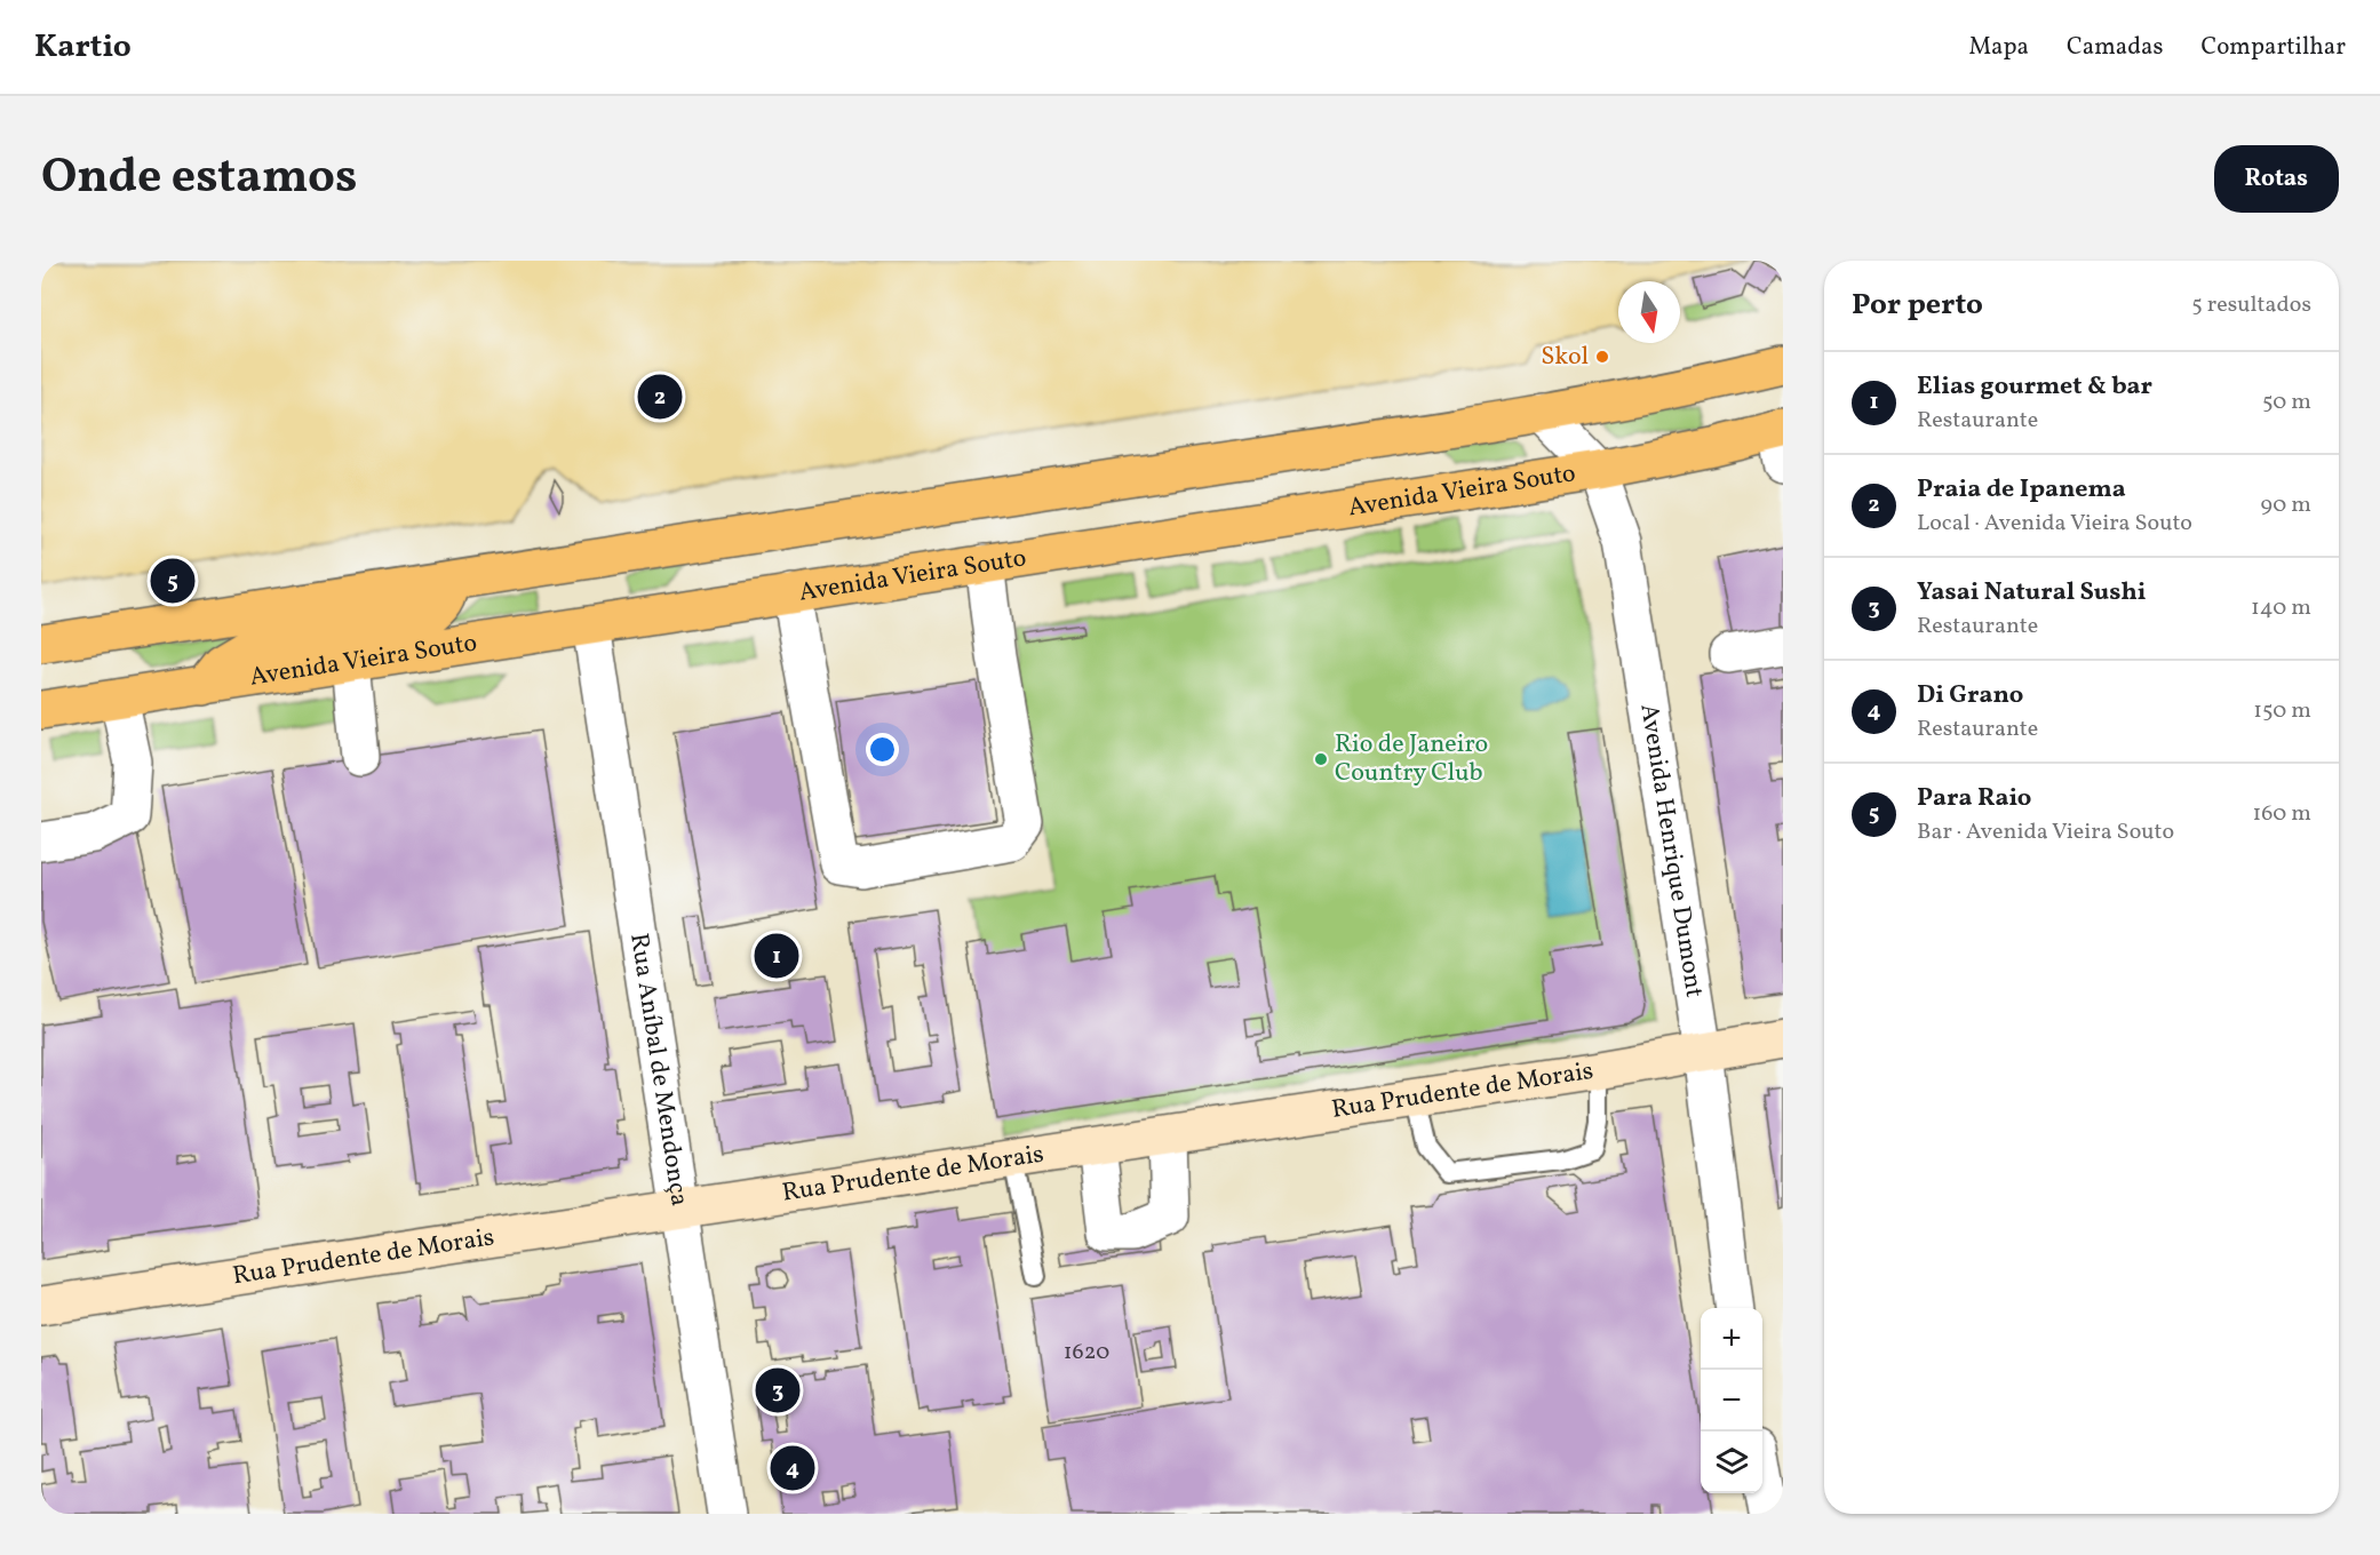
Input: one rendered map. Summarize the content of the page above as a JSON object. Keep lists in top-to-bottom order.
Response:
{
  "streets": {
    "highway": ["Avenida Vieira Souto"],
    "main road": ["Rua Prudente de Morais"],
    "street": ["Avenida Henrique Dumont", "Rua Aníbal de Mendonça"]
  },
  "crossings": [
    ["Avenida Vieira Souto", "Avenida Henrique Dumont"],
    ["Avenida Vieira Souto", "Rua Aníbal de Mendonça"],
    ["Avenida Henrique Dumont", "Rua Prudente de Morais"],
    ["Rua Aníbal de Mendonça", "Rua Prudente de Morais"]
  ],
  "places": ["Skol", "Rio de Janeiro Country Club"],
  "house_numbers": ["1620"],
  "north": "bottom",
  "page": {
    "header": "Kartio",
    "nav": ["Mapa", "Camadas", "Compartilhar"],
    "title": "Onde estamos",
    "buttons": "Rotas",
    "heading": ["Por perto", "5 resultados"],
    "list": [
      {
        "mark": "1",
        "name": "Elias gourmet & bar",
        "note": "Restaurante",
        "value": "50 m"
      },
      {
        "mark": "2",
        "name": "Praia de Ipanema",
        "note": "Local · Avenida Vieira Souto",
        "value": "90 m"
      },
      {
        "mark": "3",
        "name": "Yasai Natural Sushi",
        "note": "Restaurante",
        "value": "140 m"
      },
      {
        "mark": "4",
        "name": "Di Grano",
        "note": "Restaurante",
        "value": "150 m"
      },
      {
        "mark": "5",
        "name": "Para Raio",
        "note": "Bar · Avenida Vieira Souto",
        "value": "160 m"
      }
    ],
    "pins": [
      "2",
      "5",
      "1",
      "3",
      "4"
    ],
    "map_buttons": ["+", "−"]
  }
}
